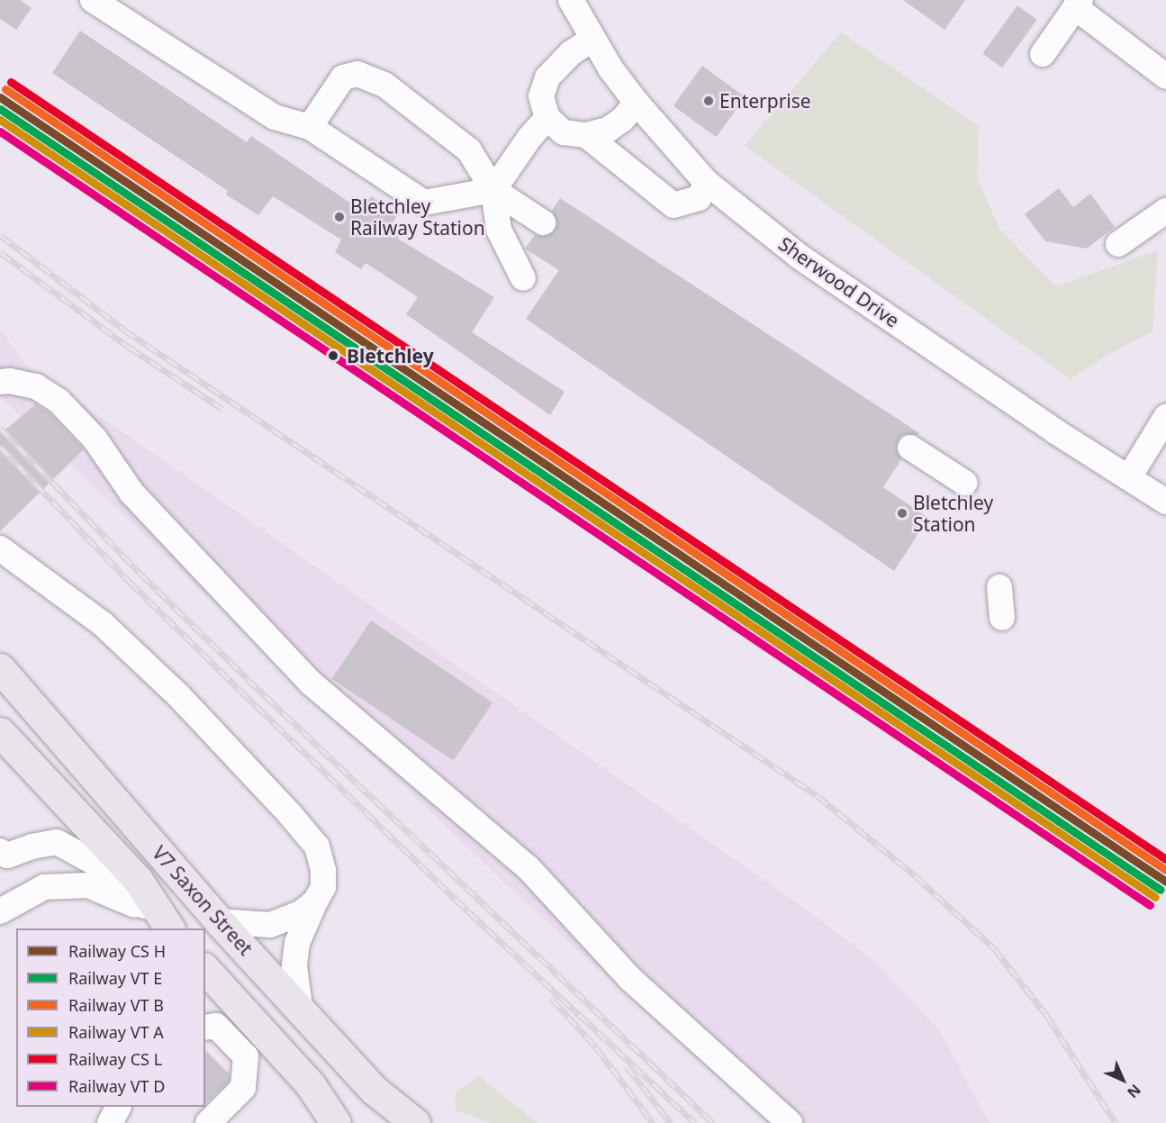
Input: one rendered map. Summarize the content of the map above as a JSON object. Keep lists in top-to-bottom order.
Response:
{
  "streets": {
    "main road": ["V7 Saxon Street"],
    "street": ["Sherwood Drive"]
  },
  "places": [
    "Enterprise",
    "Bletchley Railway Station",
    "Bletchley",
    "Bletchley Station"
  ],
  "legend": [
    "Railway CS H",
    "Railway VT E",
    "Railway VT B",
    "Railway VT A",
    "Railway CS L",
    "Railway VT D"
  ],
  "north": "bottom right"
}
